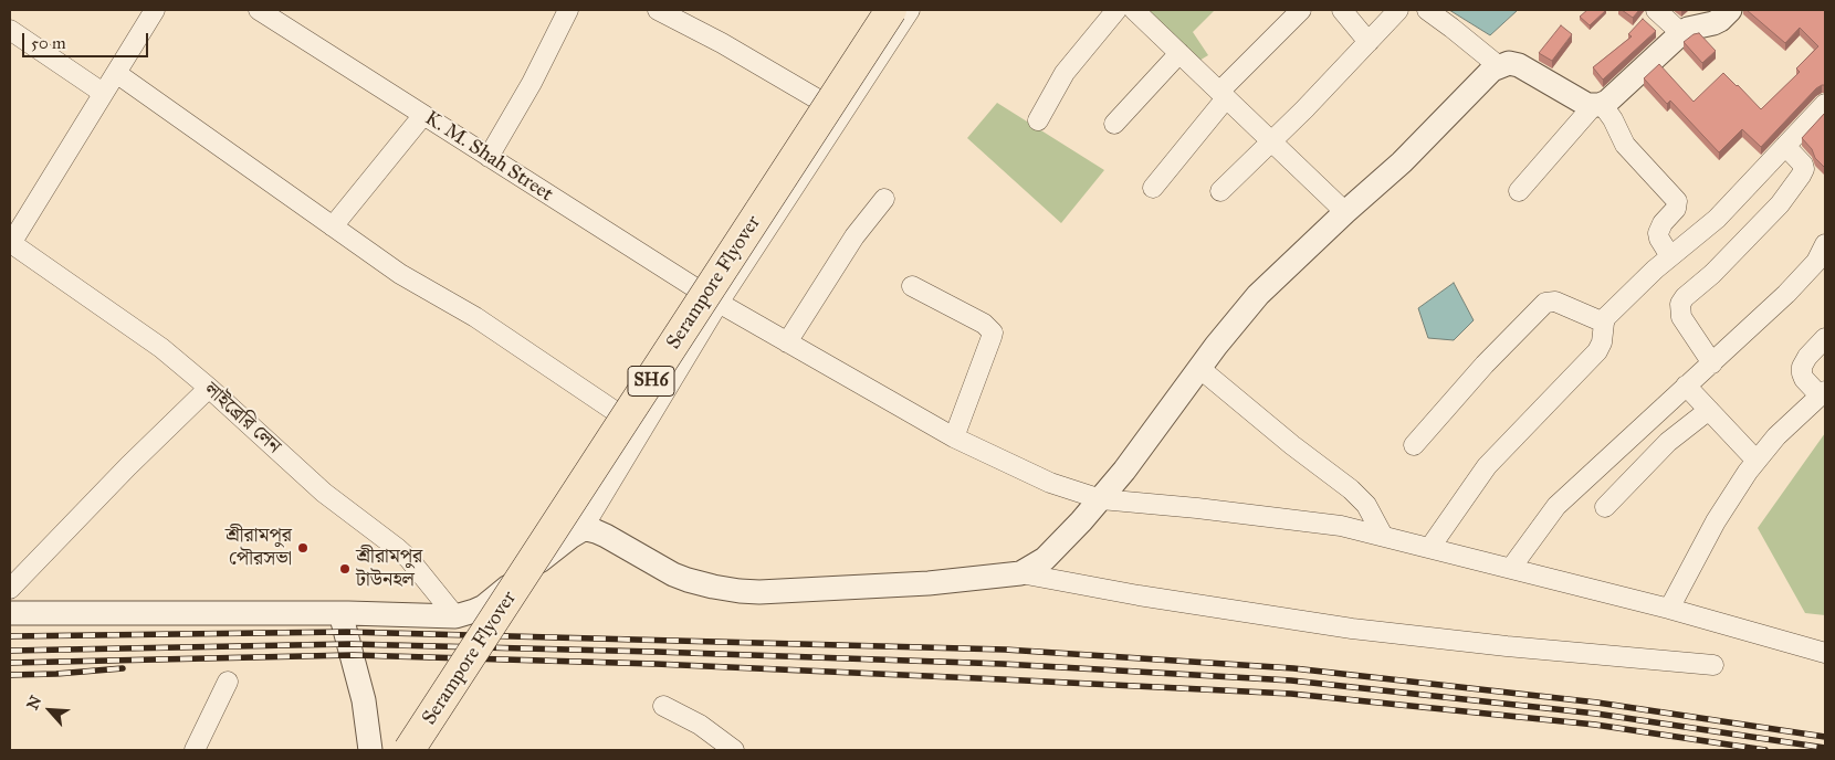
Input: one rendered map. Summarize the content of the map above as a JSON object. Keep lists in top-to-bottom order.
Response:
{
  "streets": {
    "main road": ["Serampore Flyover", "SH6"],
    "street": ["K. M. Shah Street", "লাইব্রেরি লেন"]
  },
  "places": ["শ্রীরামপুর পৌরসভা", "শ্রীরামপুর টাউনহল"],
  "scale_bar": "50 m",
  "north": "top left"
}
